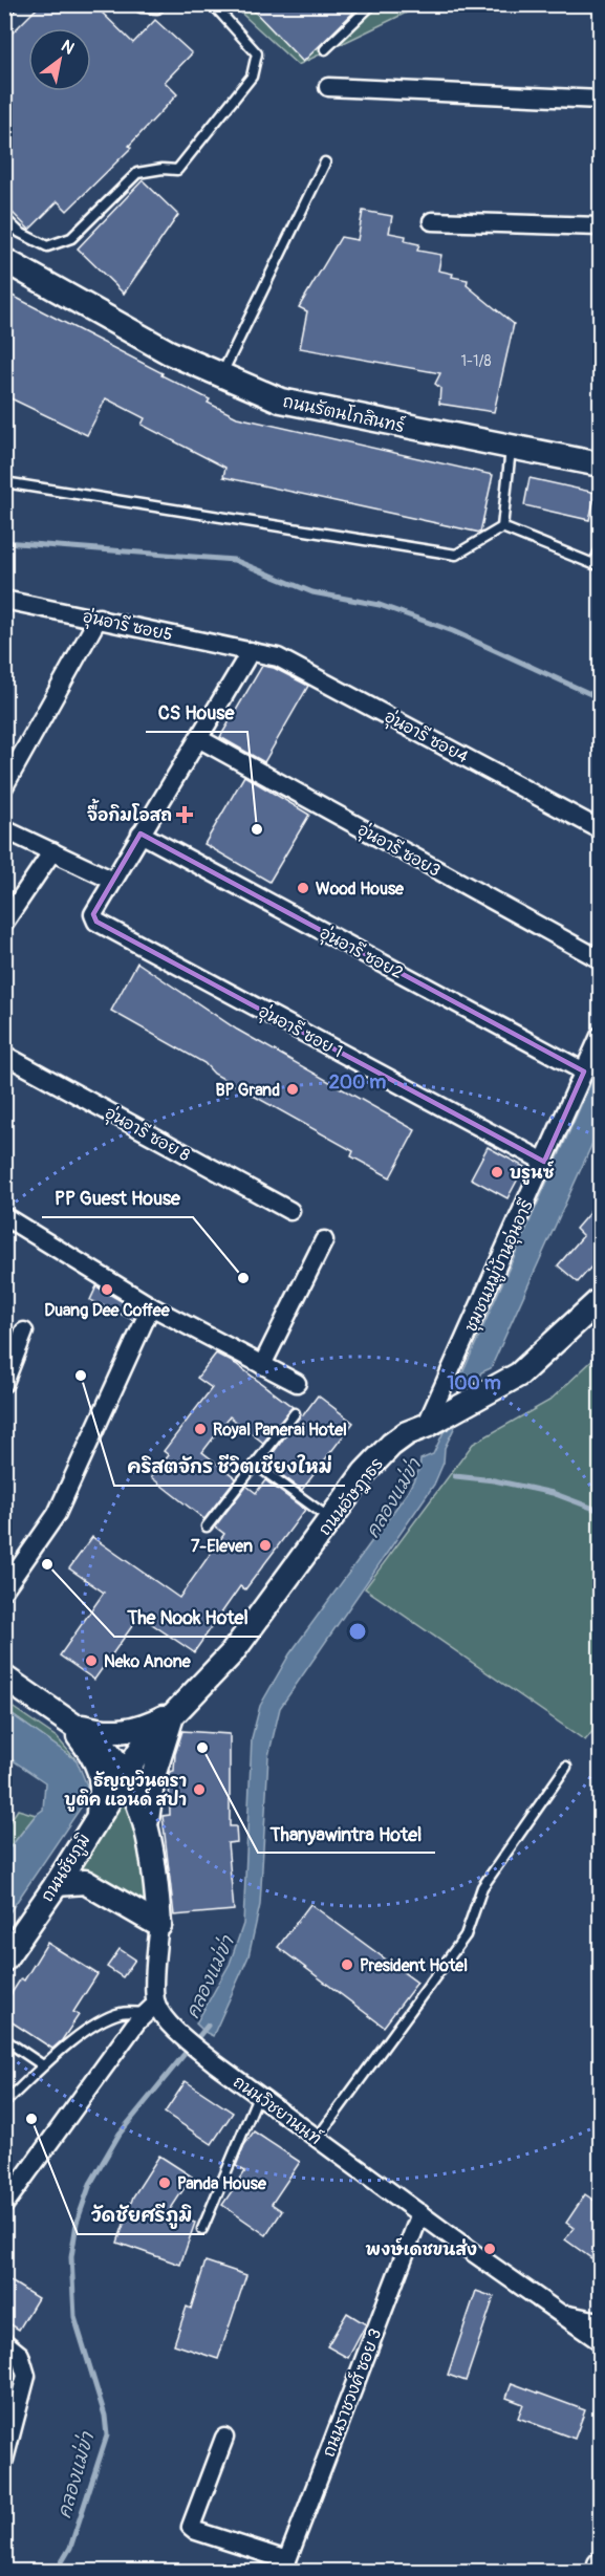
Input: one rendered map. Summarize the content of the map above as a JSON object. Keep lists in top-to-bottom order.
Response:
{
  "streets": {
    "street": [
      "ถนนรัตนโกสินทร์",
      "อุ่นอารี ซอย5",
      "อุ่นอารี ซอย4",
      "อุ่นอารี ซอย3",
      "อุ่นอารี ซอย2",
      "อุ่นอารี ซอย 1",
      "อุ่นอารี ซอย 8",
      "ชุมชนหมู่บ้านอุ่นอารี",
      "ถนนอัษฎาธร",
      "ถนนชัยภูมิ",
      "ถนนวิชยานนท์",
      "ถนนราชวงศ์ ซอย 3"
    ]
  },
  "crossings": [
    ["อุ่นอารี ซอย5", "อุ่นอารี ซอย4"],
    ["อุ่นอารี ซอย2", "ชุมชนหมู่บ้านอุ่นอารี"],
    ["อุ่นอารี ซอย 1", "ชุมชนหมู่บ้านอุ่นอารี"],
    ["ชุมชนหมู่บ้านอุ่นอารี", "ถนนอัษฎาธร"],
    ["ถนนอัษฎาธร", "ถนนชัยภูมิ"],
    ["ถนนวิชยานนท์", "ถนนราชวงศ์ ซอย 3"]
  ],
  "water": ["คลองแม่ข่า"],
  "places": {
    "health": ["จื้อกิมโอสถ"],
    "other": [
      "CS House",
      "Wood House",
      "BP Grand",
      "บรูนซ์",
      "PP Guest House",
      "Duang Dee Coffee",
      "คริสตจักร ชีวิตเชียงใหม่",
      "Royal Panerai Hotel",
      "7-Eleven",
      "The Nook Hotel",
      "Neko Anone",
      "Thanyawintra Hotel",
      "ธัญญวินตรา บูติค แอนด์ สปา",
      "President Hotel",
      "วัดชัยศรีภูมิ",
      "Panda House",
      "พงษ์เดชขนส่ง"
    ]
  },
  "house_numbers": ["1-1/8"],
  "north": "top right",
  "rings": ["200 m", "100 m"]
}
